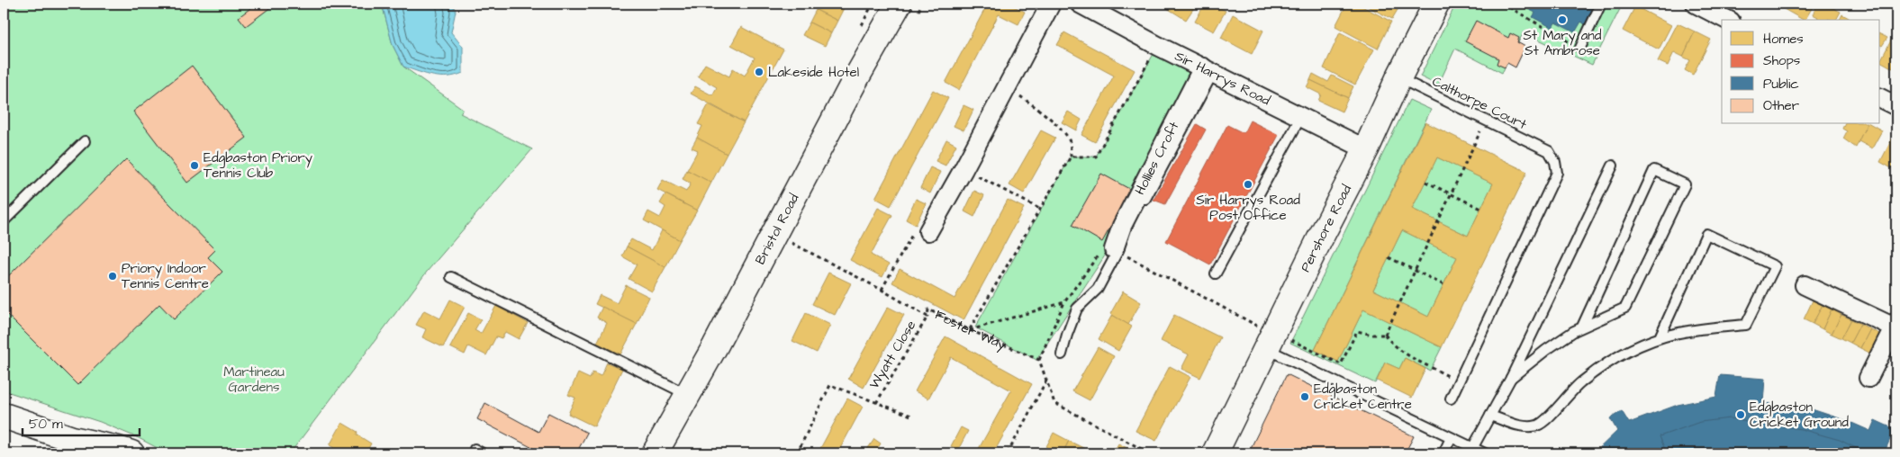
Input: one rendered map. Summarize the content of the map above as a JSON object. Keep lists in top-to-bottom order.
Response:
{
  "streets": {
    "main road": ["Bristol Road", "Pershore Road"],
    "street": ["Sir Harrys Road", "Hollies Croft"],
    "lane": ["Calthorpe Court"],
    "path": ["Foster Way", "Wyatt Close"]
  },
  "crossings": [
    ["Sir Harrys Road", "Hollies Croft"],
    ["Sir Harrys Road", "Pershore Road"],
    ["Calthorpe Court", "Pershore Road"],
    ["Bristol Road", "Foster Way"],
    ["Foster Way", "Wyatt Close"]
  ],
  "parks": ["Martineau Gardens"],
  "places": [
    "St Mary and St Ambrose",
    "Lakeside Hotel",
    "Edgbaston Priory Tennis Club",
    "Sir Harrys Road Post Office",
    "Priory Indoor Tennis Centre",
    "Edgbaston Cricket Centre",
    "Edgbaston Cricket Ground"
  ],
  "legend": [
    "Homes",
    "Shops",
    "Public",
    "Other"
  ],
  "scale_bar": "50 m"
}
